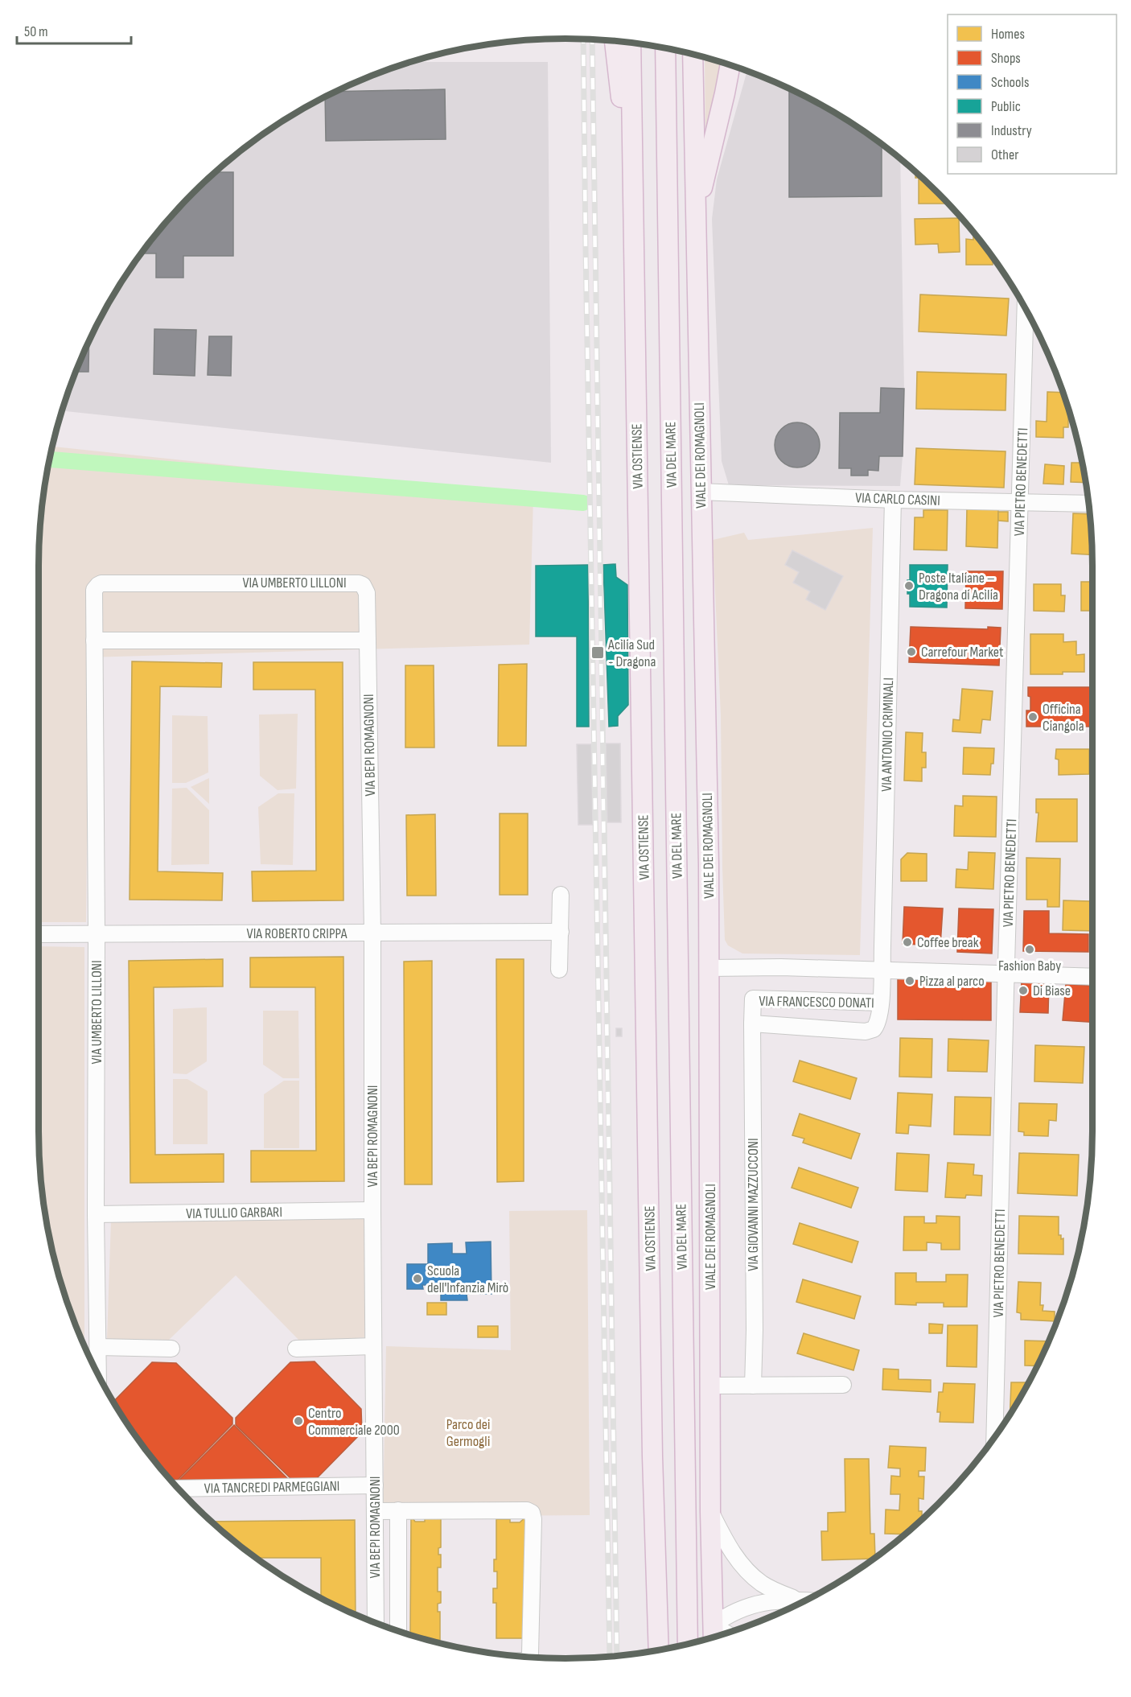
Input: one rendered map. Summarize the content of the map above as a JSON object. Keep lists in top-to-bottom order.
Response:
{
  "streets": {
    "main road": ["VIA DEL MARE", "VIALE DEI ROMAGNOLI", "VIA OSTIENSE"],
    "street": [
      "VIA PIETRO BENEDETTI",
      "VIA CARLO CASINI",
      "VIA UMBERTO LILLONI",
      "VIA ANTONIO CRIMINALI",
      "VIA BEPI ROMAGNONI",
      "VIA ROBERTO CRIPPA",
      "VIA FRANCESCO DONATI",
      "VIA GIOVANNI MAZZUCCONI",
      "VIA TULLIO GARBARI",
      "VIA TANCREDI PARMEGGIANI"
    ]
  },
  "crossings": [
    ["VIALE DEI ROMAGNOLI", "VIA CARLO CASINI"],
    ["VIA PIETRO BENEDETTI", "VIA CARLO CASINI"],
    ["VIA CARLO CASINI", "VIA ANTONIO CRIMINALI"],
    ["VIA UMBERTO LILLONI", "VIA BEPI ROMAGNONI"],
    ["VIA UMBERTO LILLONI", "VIA ROBERTO CRIPPA"],
    ["VIA UMBERTO LILLONI", "VIA TULLIO GARBARI"],
    ["VIA ANTONIO CRIMINALI", "VIA FRANCESCO DONATI"],
    ["VIA BEPI ROMAGNONI", "VIA ROBERTO CRIPPA"],
    ["VIA BEPI ROMAGNONI", "VIA TULLIO GARBARI"],
    ["VIA BEPI ROMAGNONI", "VIA TANCREDI PARMEGGIANI"],
    ["VIA FRANCESCO DONATI", "VIA GIOVANNI MAZZUCCONI"]
  ],
  "parks": ["Parco dei Germogli"],
  "places": {
    "other": [
      "Poste Italiane – Dragona di Acilia",
      "Carrefour Market",
      "Officina Ciangola",
      "Coffee break",
      "Fashion Baby",
      "Pizza al parco",
      "Di Biase",
      "Scuola dell'Infanzia Mirò",
      "Centro Commerciale 2000"
    ],
    "transit": ["Acilia Sud - Dragona"]
  },
  "legend": [
    "Homes",
    "Shops",
    "Schools",
    "Public",
    "Industry",
    "Other"
  ],
  "scale_bar": "50 m"
}
